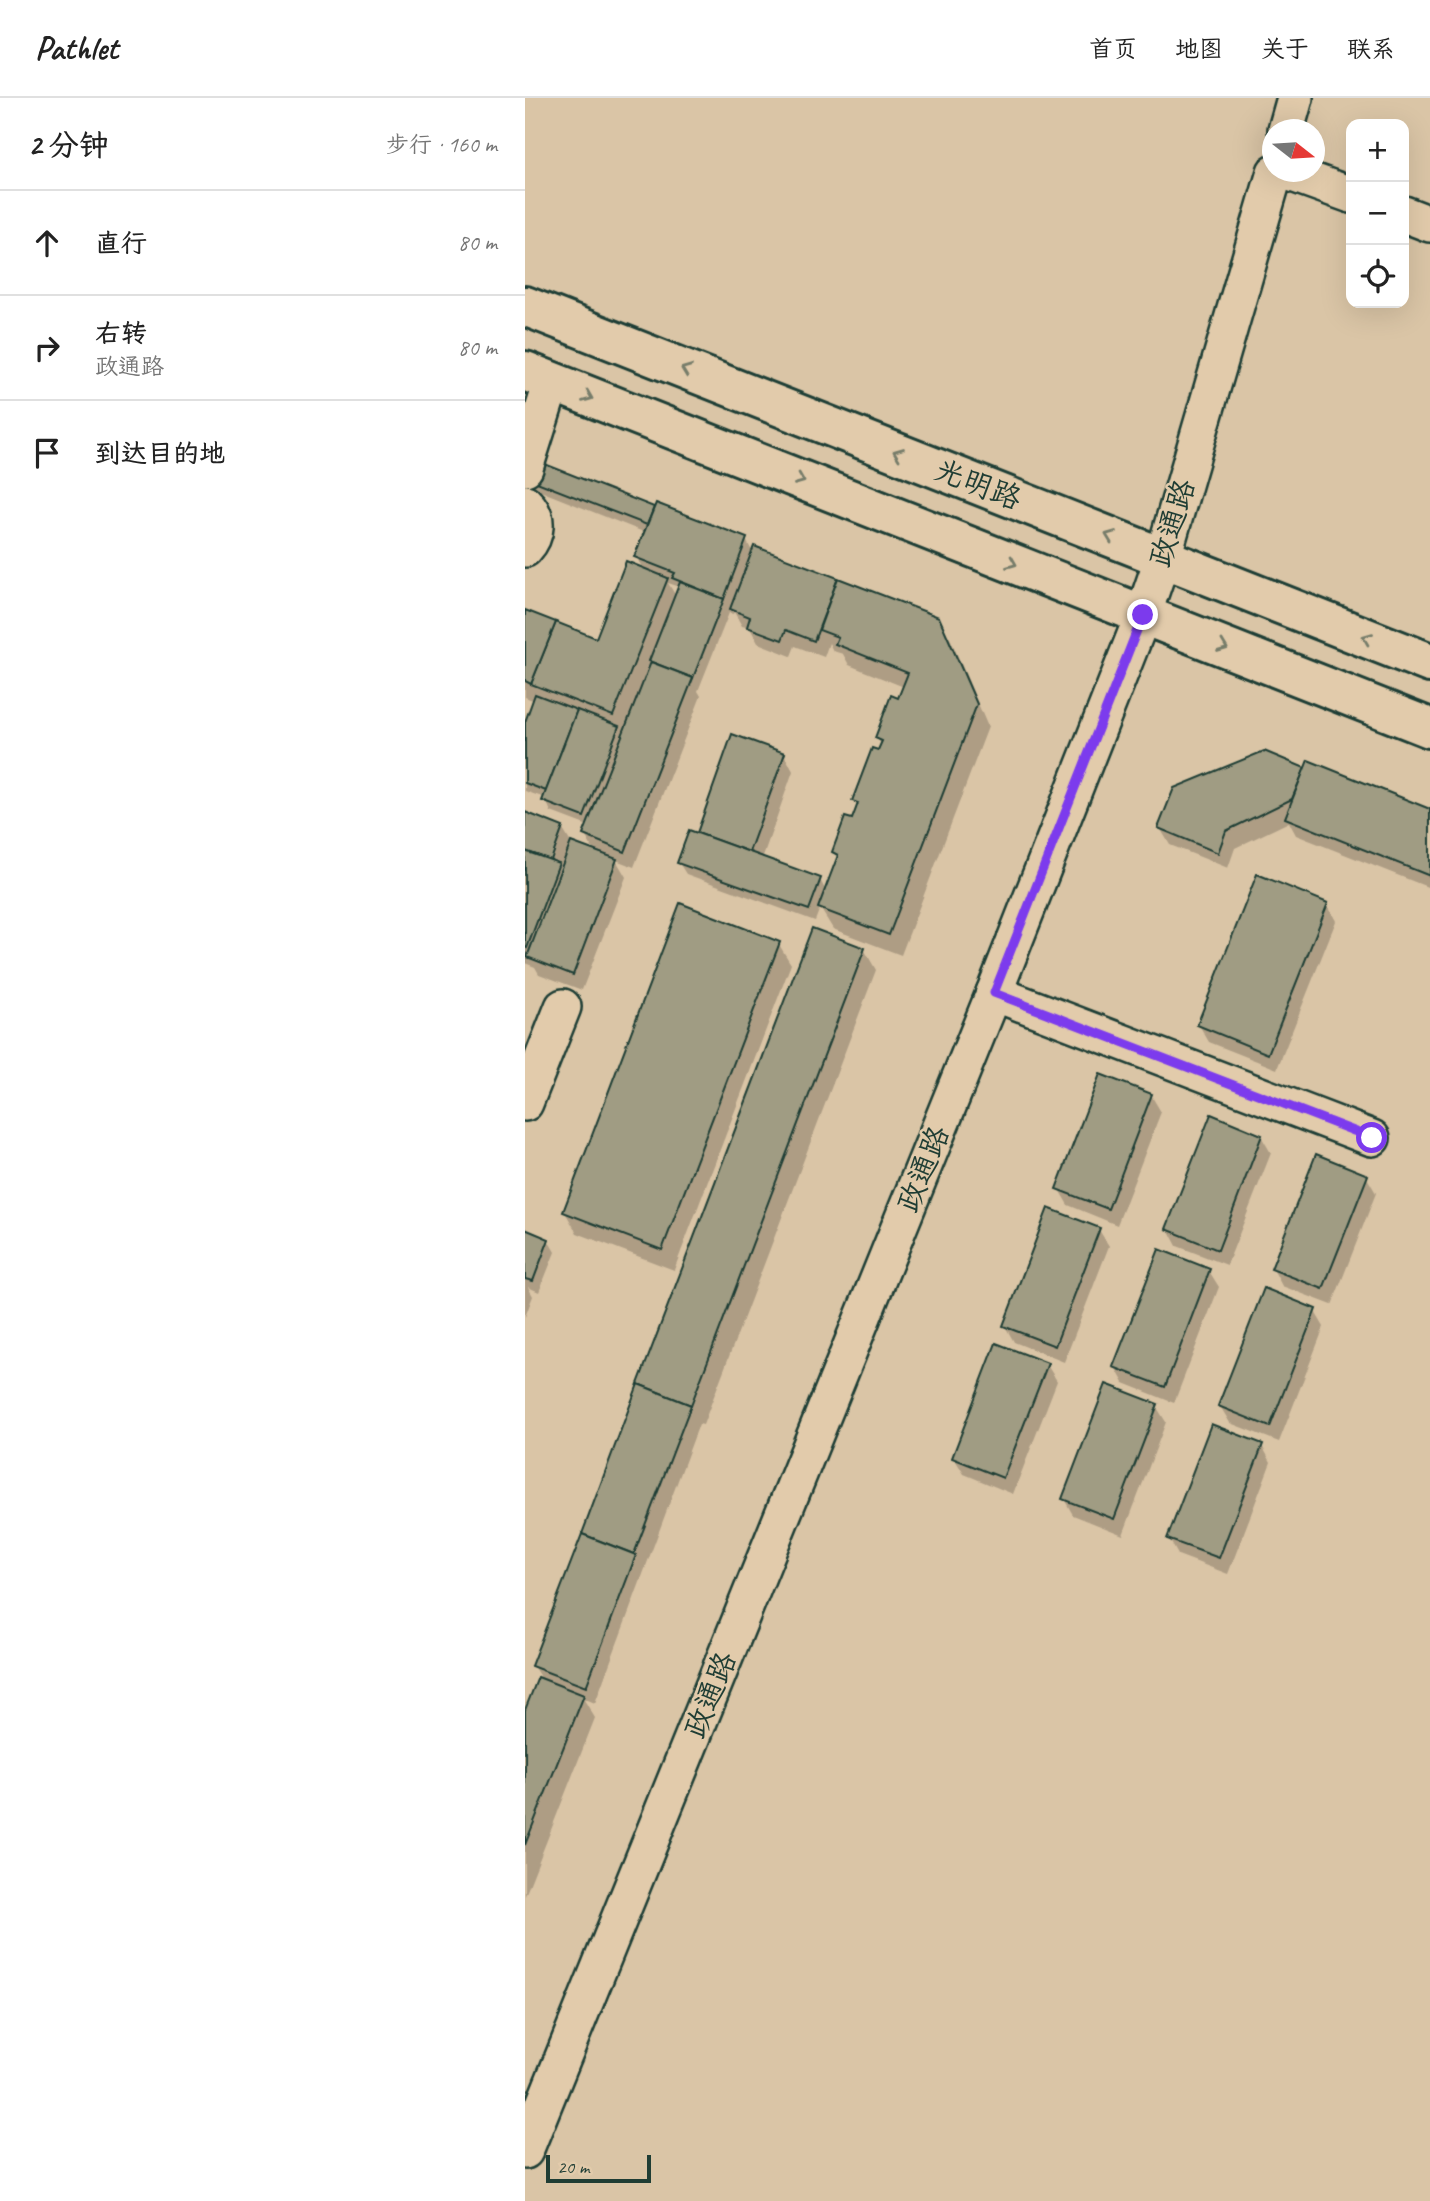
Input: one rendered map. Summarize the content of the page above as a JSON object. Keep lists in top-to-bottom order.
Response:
{
  "streets": {
    "main road": ["光明路"],
    "street": ["政通路"]
  },
  "crossings": [
    ["光明路", "政通路"]
  ],
  "scale_bar": "20 m",
  "north": "right",
  "page": {
    "header": "Pathlet",
    "nav": [
      "首页",
      "地图",
      "关于",
      "联系"
    ],
    "heading": ["2 分钟", "步行 · 160 m"],
    "map_buttons": ["+", "−"],
    "list": [
      ["直行", "80 m"],
      ["右转", "政通路", "80 m"],
      "到达目的地"
    ],
    "scale": "20 m"
  }
}
